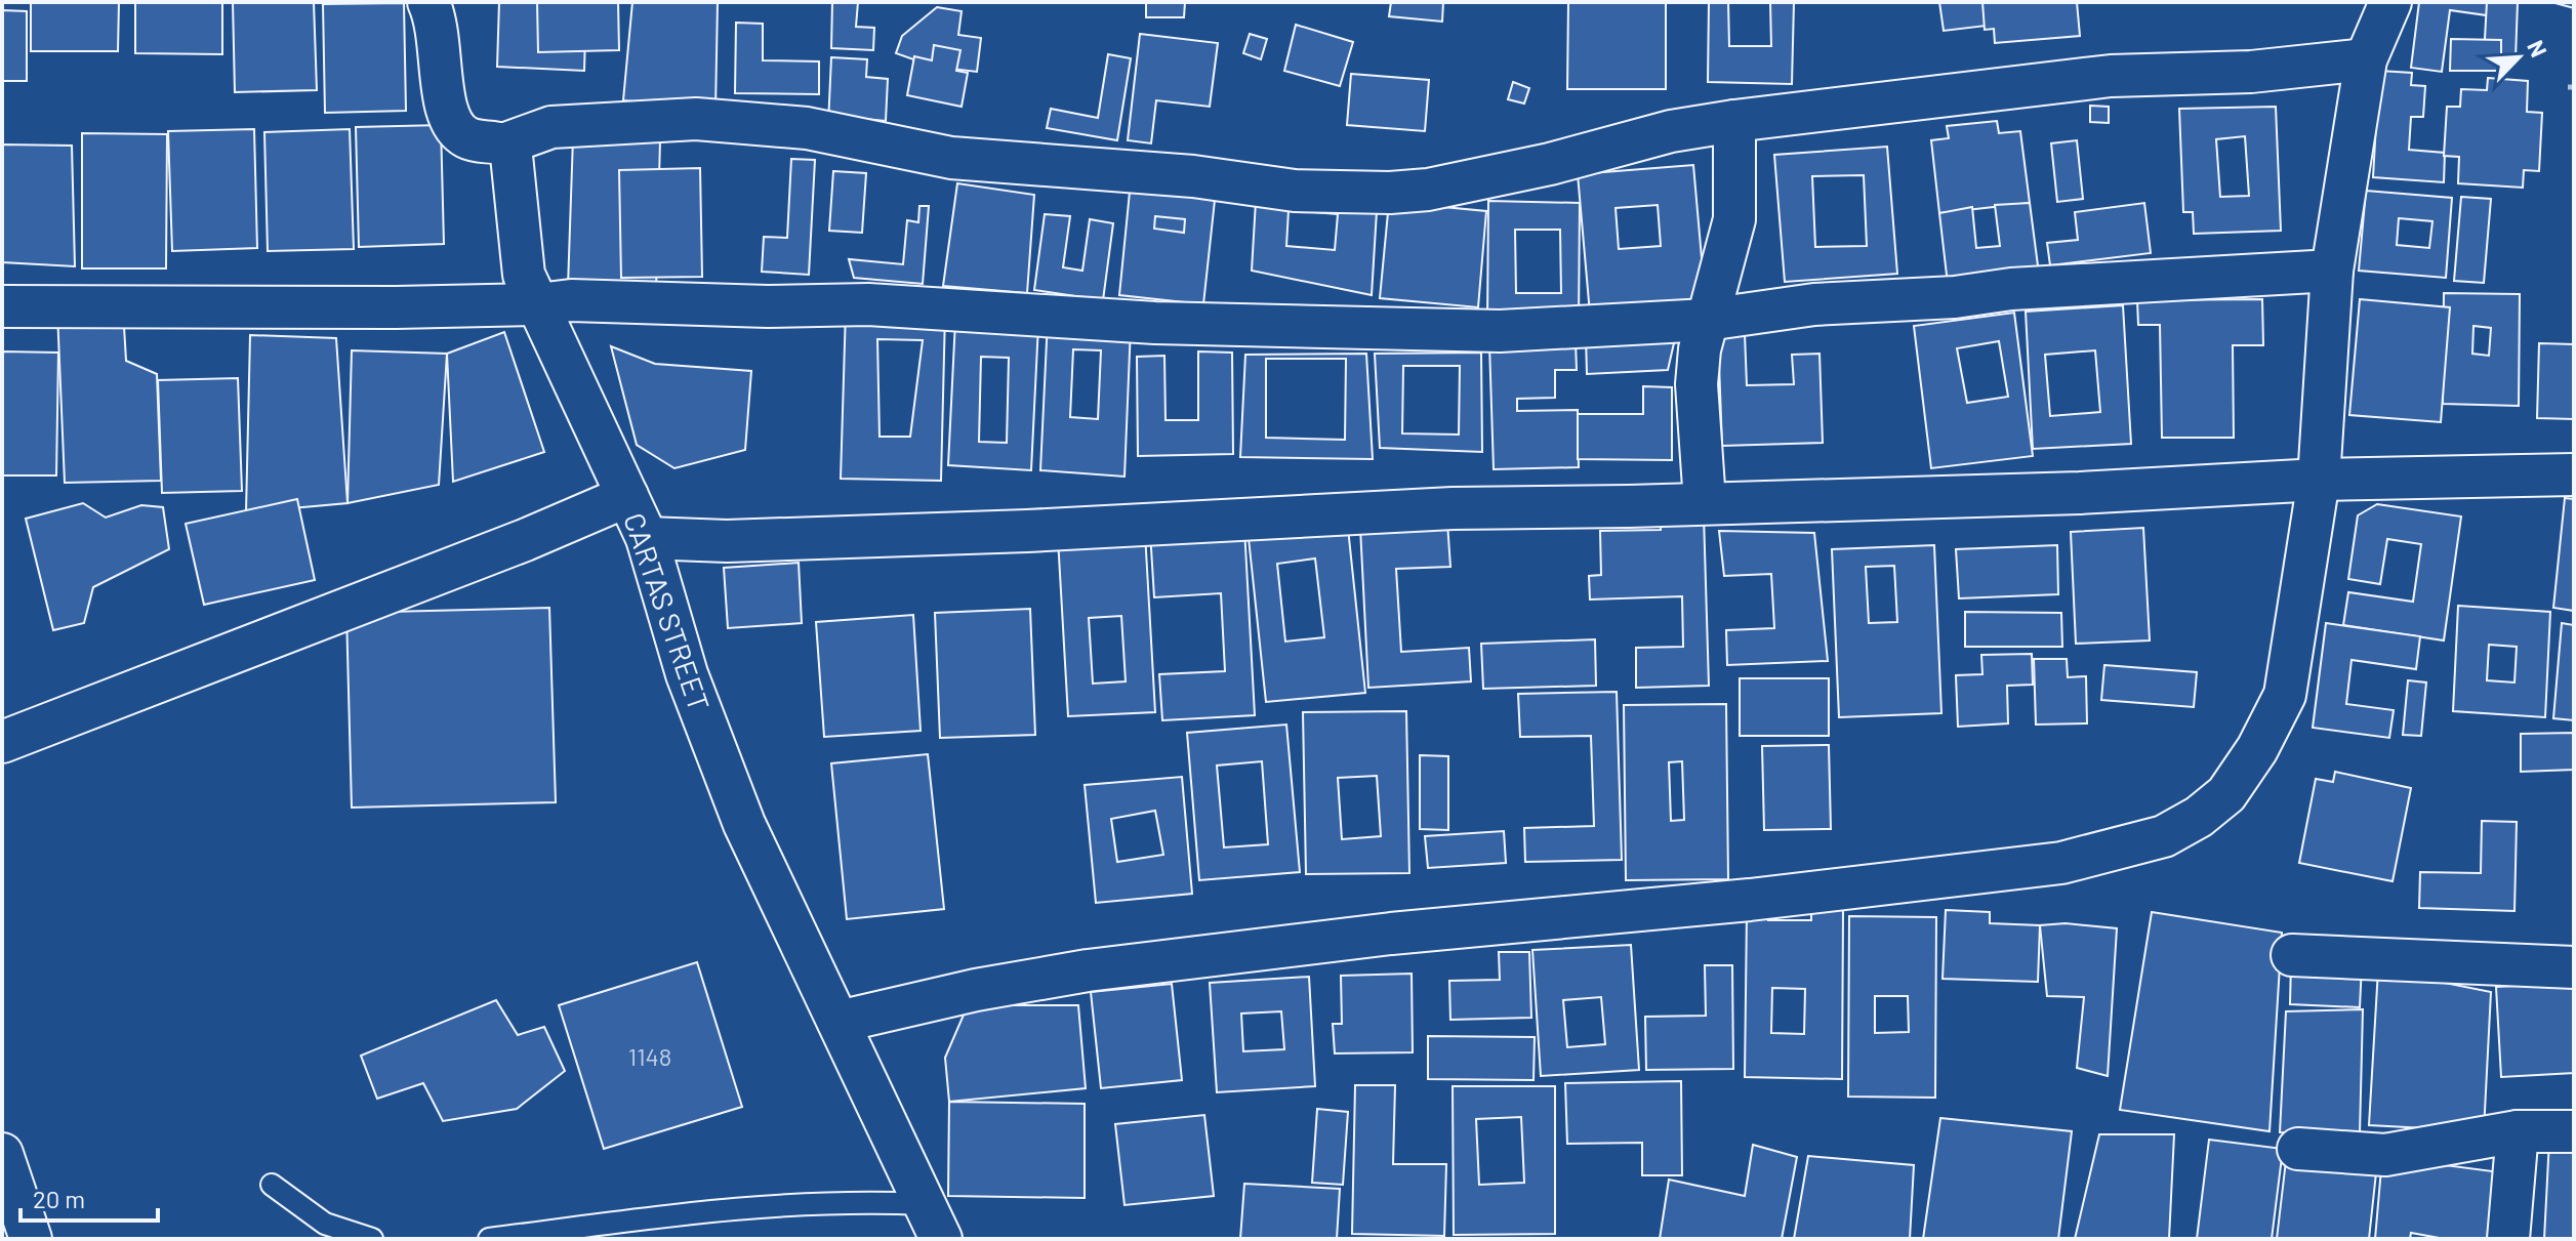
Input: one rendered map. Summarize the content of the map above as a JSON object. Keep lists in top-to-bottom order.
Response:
{
  "streets": {
    "street": ["CARTAS STREET"]
  },
  "house_numbers": ["1148"],
  "scale_bar": "20 m",
  "north": "top right"
}
